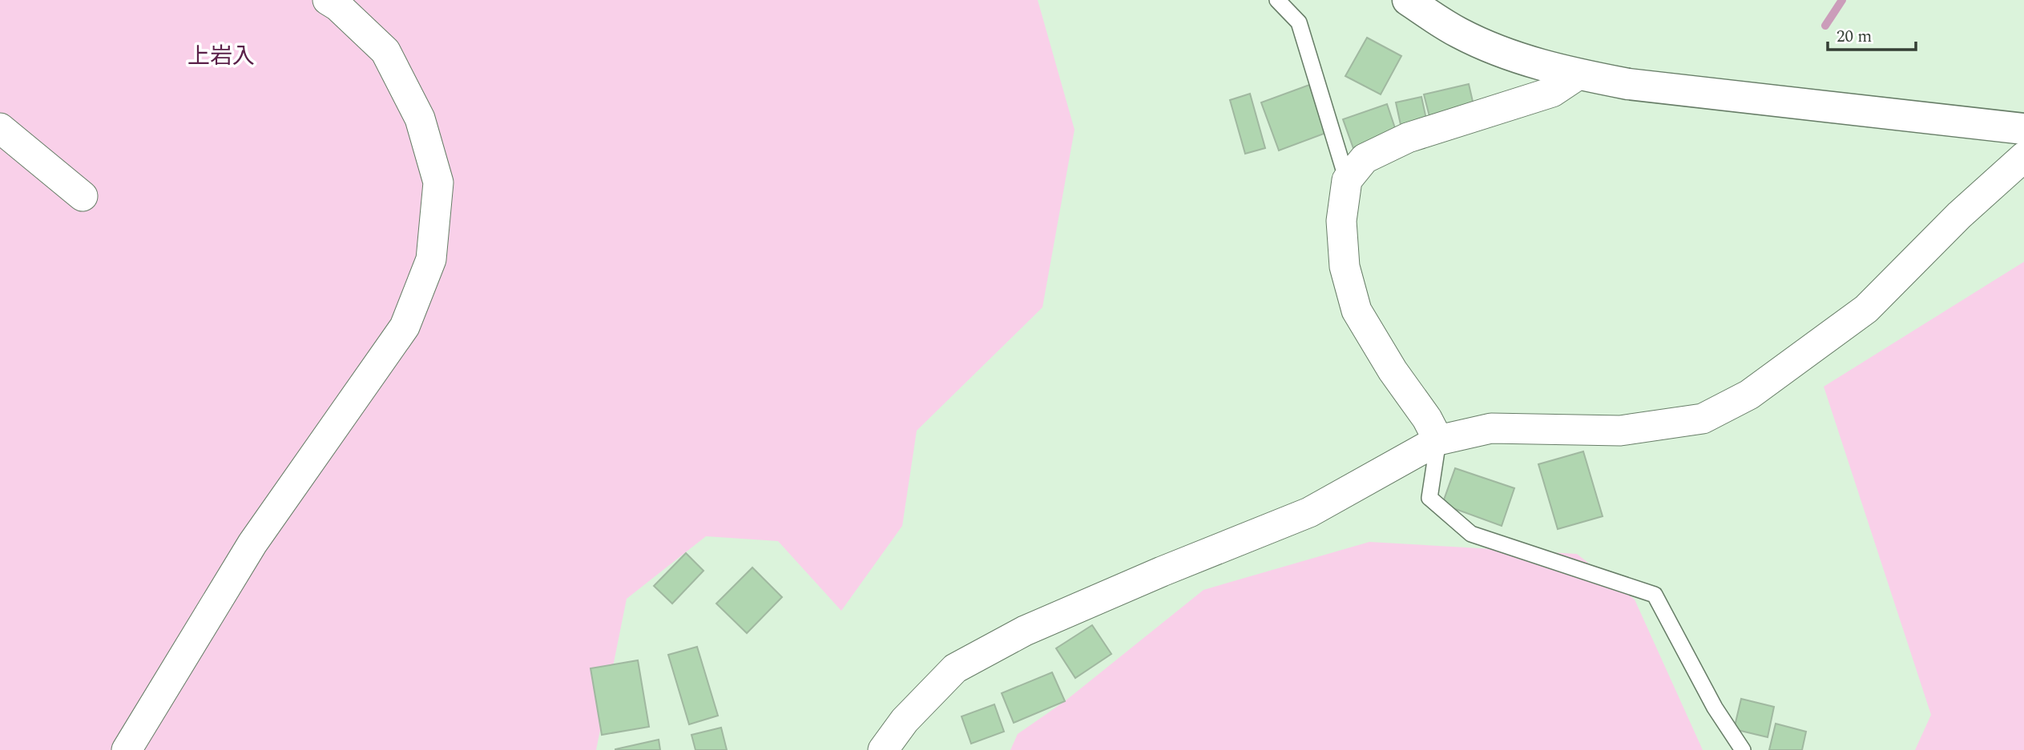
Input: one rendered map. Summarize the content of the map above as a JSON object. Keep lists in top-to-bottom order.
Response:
{
  "districts": ["上岩入"],
  "scale_bar": "20 m"
}
